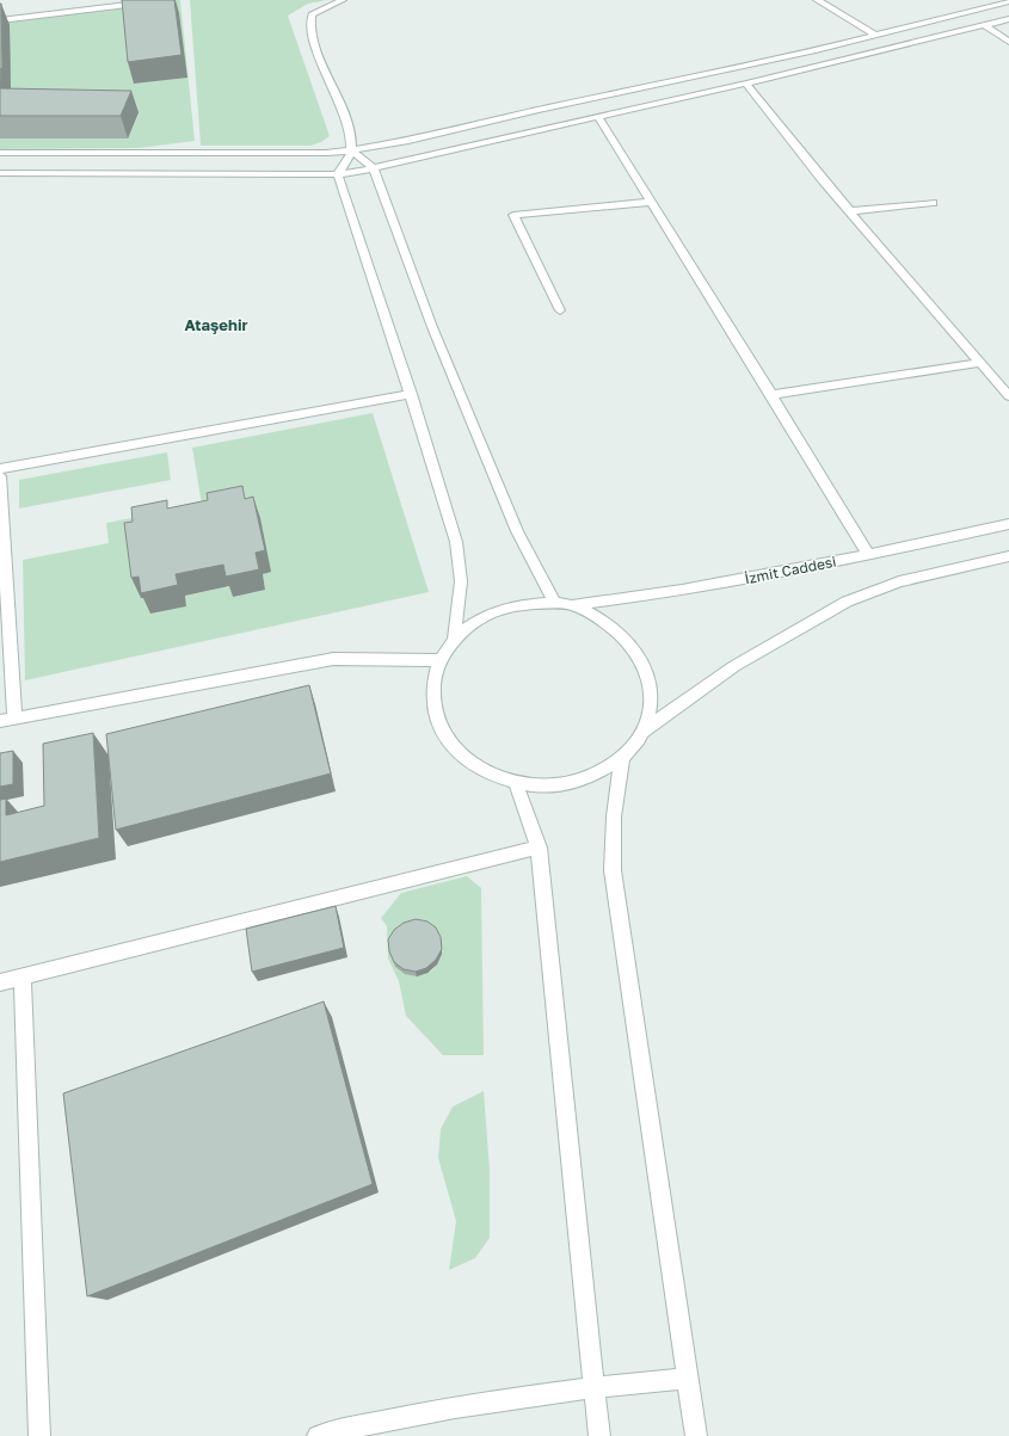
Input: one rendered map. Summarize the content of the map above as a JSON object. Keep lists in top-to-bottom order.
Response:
{
  "streets": {
    "street": ["İzmit Caddesi"]
  },
  "districts": ["Ataşehir"]
}
